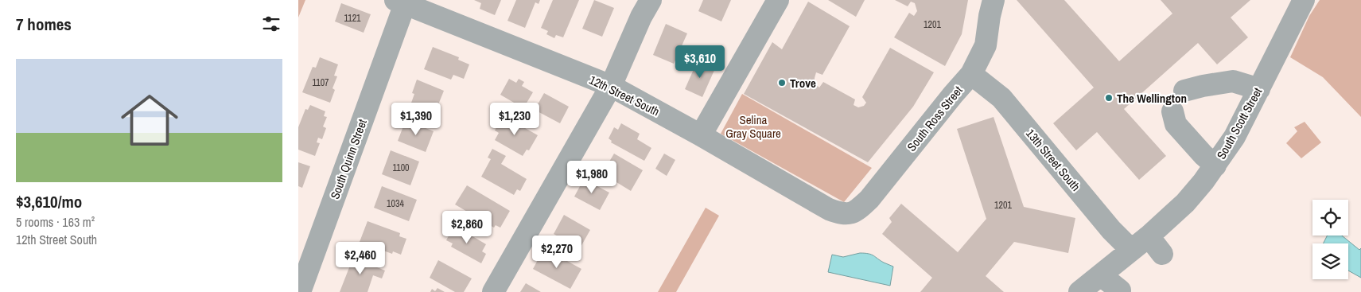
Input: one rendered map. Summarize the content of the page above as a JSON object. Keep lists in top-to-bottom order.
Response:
{
  "streets": {
    "street": [
      "12th Street South",
      "South Ross Street",
      "South Scott Street",
      "South Quinn Street",
      "13th Street South"
    ]
  },
  "crossings": [
    ["12th Street South", "South Ross Street"],
    ["12th Street South", "South Quinn Street"],
    ["South Ross Street", "13th Street South"],
    ["South Scott Street", "13th Street South"]
  ],
  "parks": ["Selina Gray Square"],
  "places": ["Trove", "The Wellington"],
  "house_numbers": [
    "1121",
    "1201",
    "1107",
    "1100",
    "1034",
    "1201"
  ],
  "page": {
    "heading": "7 homes",
    "price": [
      "$3,610",
      "$1,390",
      "$1,230",
      "$1,980",
      "$2,860",
      "$2,270",
      "$2,460"
    ],
    "list": [
      {
        "name": "$3,610/mo",
        "note": "5 rooms · 163 m² · 12th Street South"
      }
    ]
  }
}
